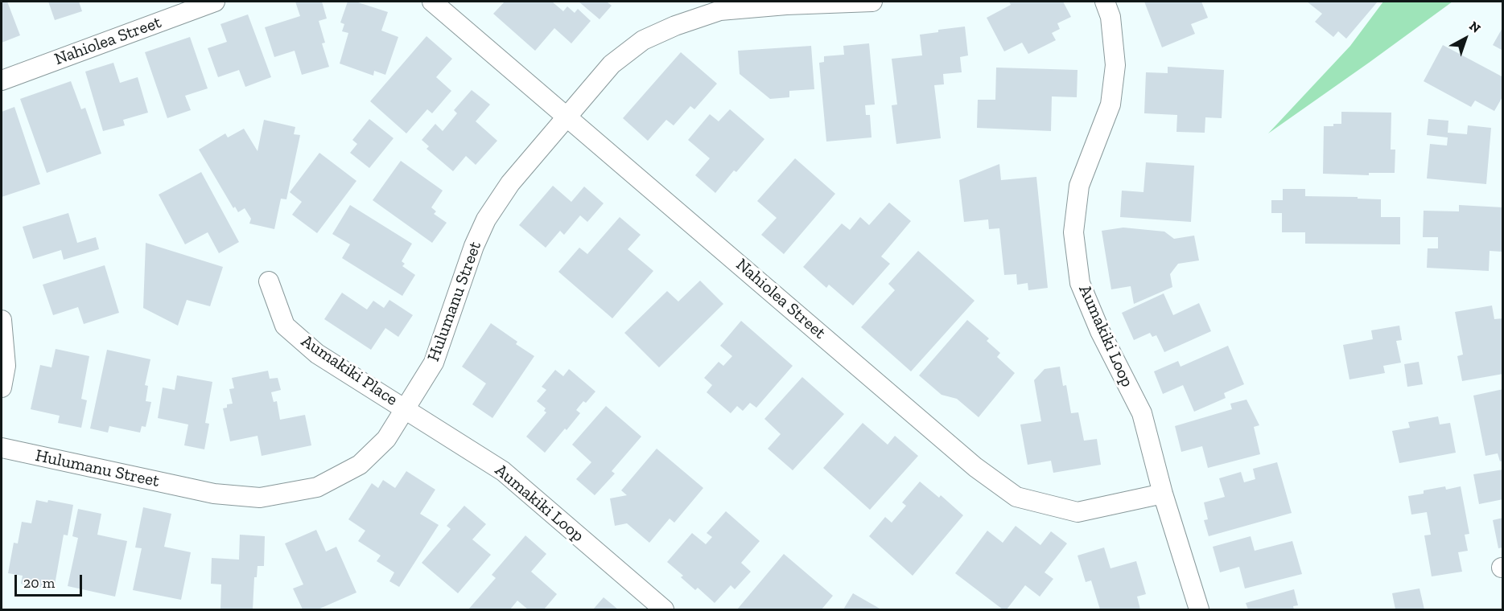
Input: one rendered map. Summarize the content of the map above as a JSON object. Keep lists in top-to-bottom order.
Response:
{
  "streets": {
    "street": [
      "Nahiolea Street",
      "Hulumanu Street",
      "Aumakiki Loop",
      "Aumakiki Place"
    ]
  },
  "crossings": [
    ["Nahiolea Street", "Hulumanu Street"],
    ["Nahiolea Street", "Aumakiki Loop"],
    ["Hulumanu Street", "Aumakiki Loop"],
    ["Hulumanu Street", "Aumakiki Place"],
    ["Aumakiki Loop", "Aumakiki Place"]
  ],
  "scale_bar": "20 m",
  "north": "top right"
}
